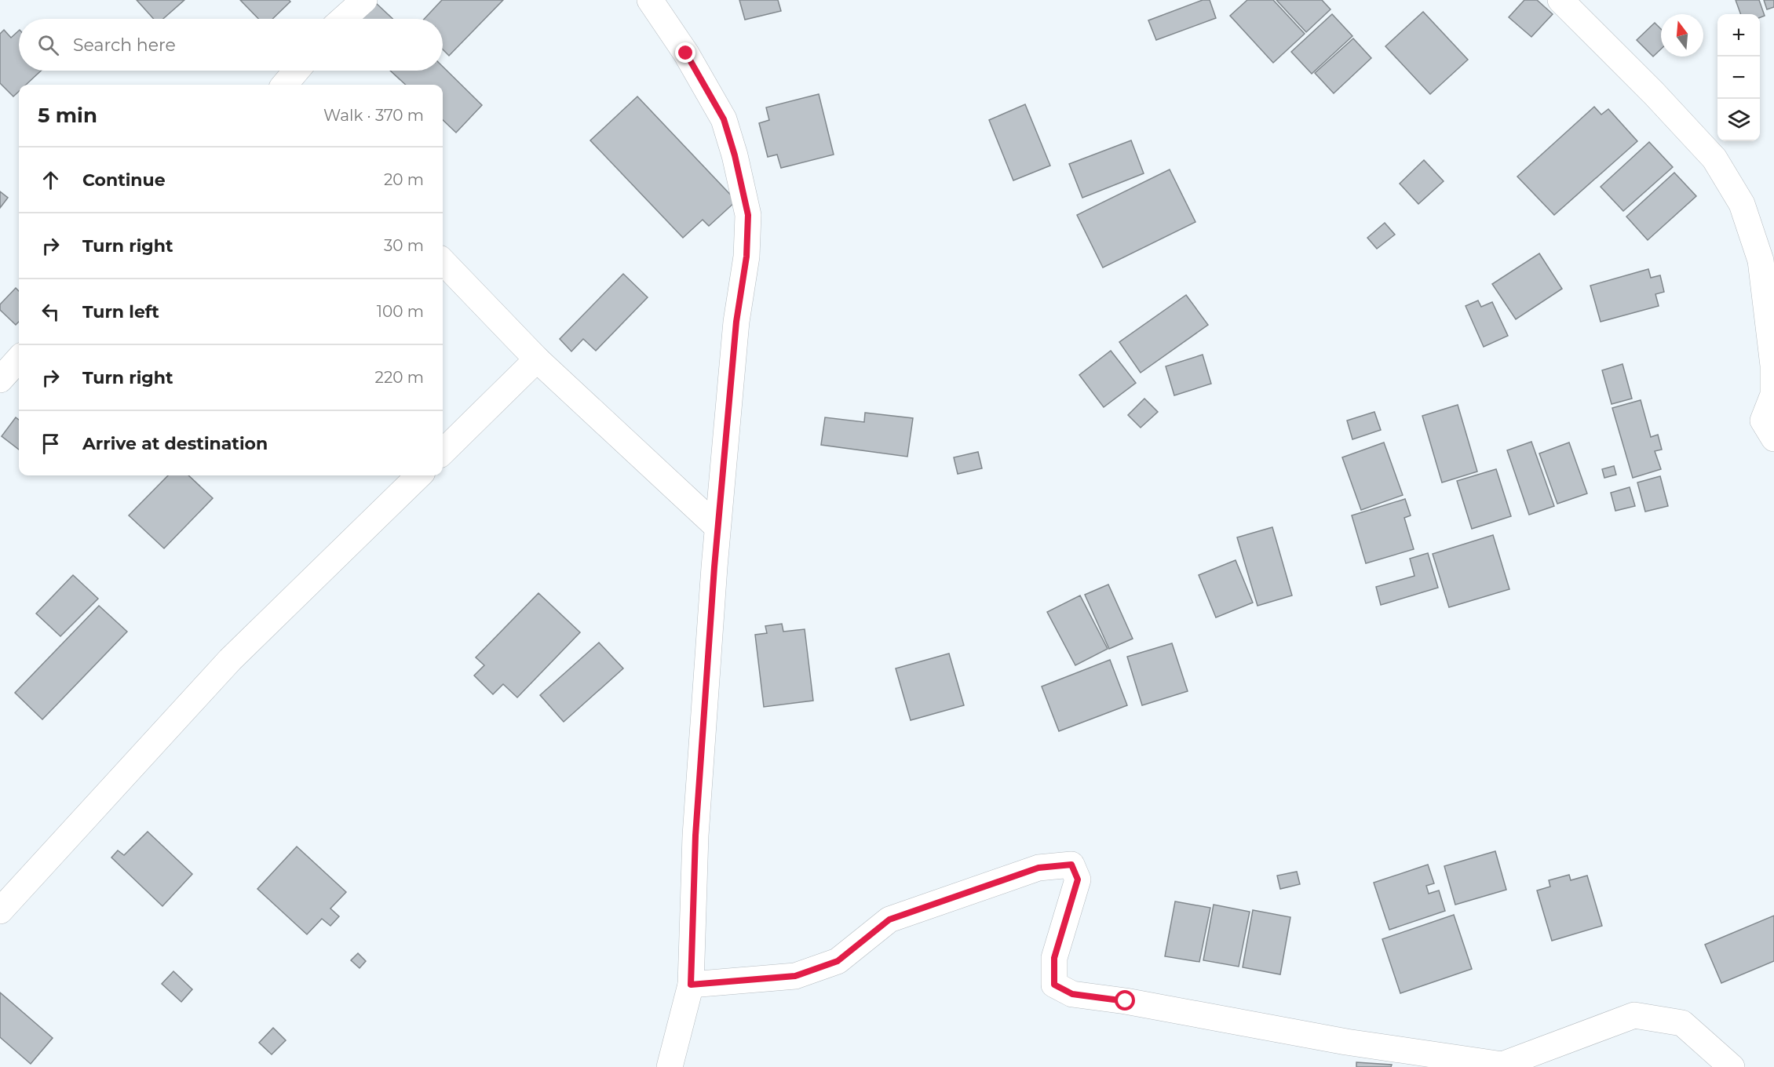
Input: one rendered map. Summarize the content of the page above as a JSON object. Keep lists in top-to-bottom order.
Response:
{
  "north": "top",
  "page": {
    "map_buttons": ["+", "−"],
    "search": "Search here",
    "heading": ["5 min", "Walk · 370 m"],
    "list": [
      ["Continue", "20 m"],
      ["Turn right", "30 m"],
      ["Turn left", "100 m"],
      ["Turn right", "220 m"],
      "Arrive at destination"
    ]
  }
}
